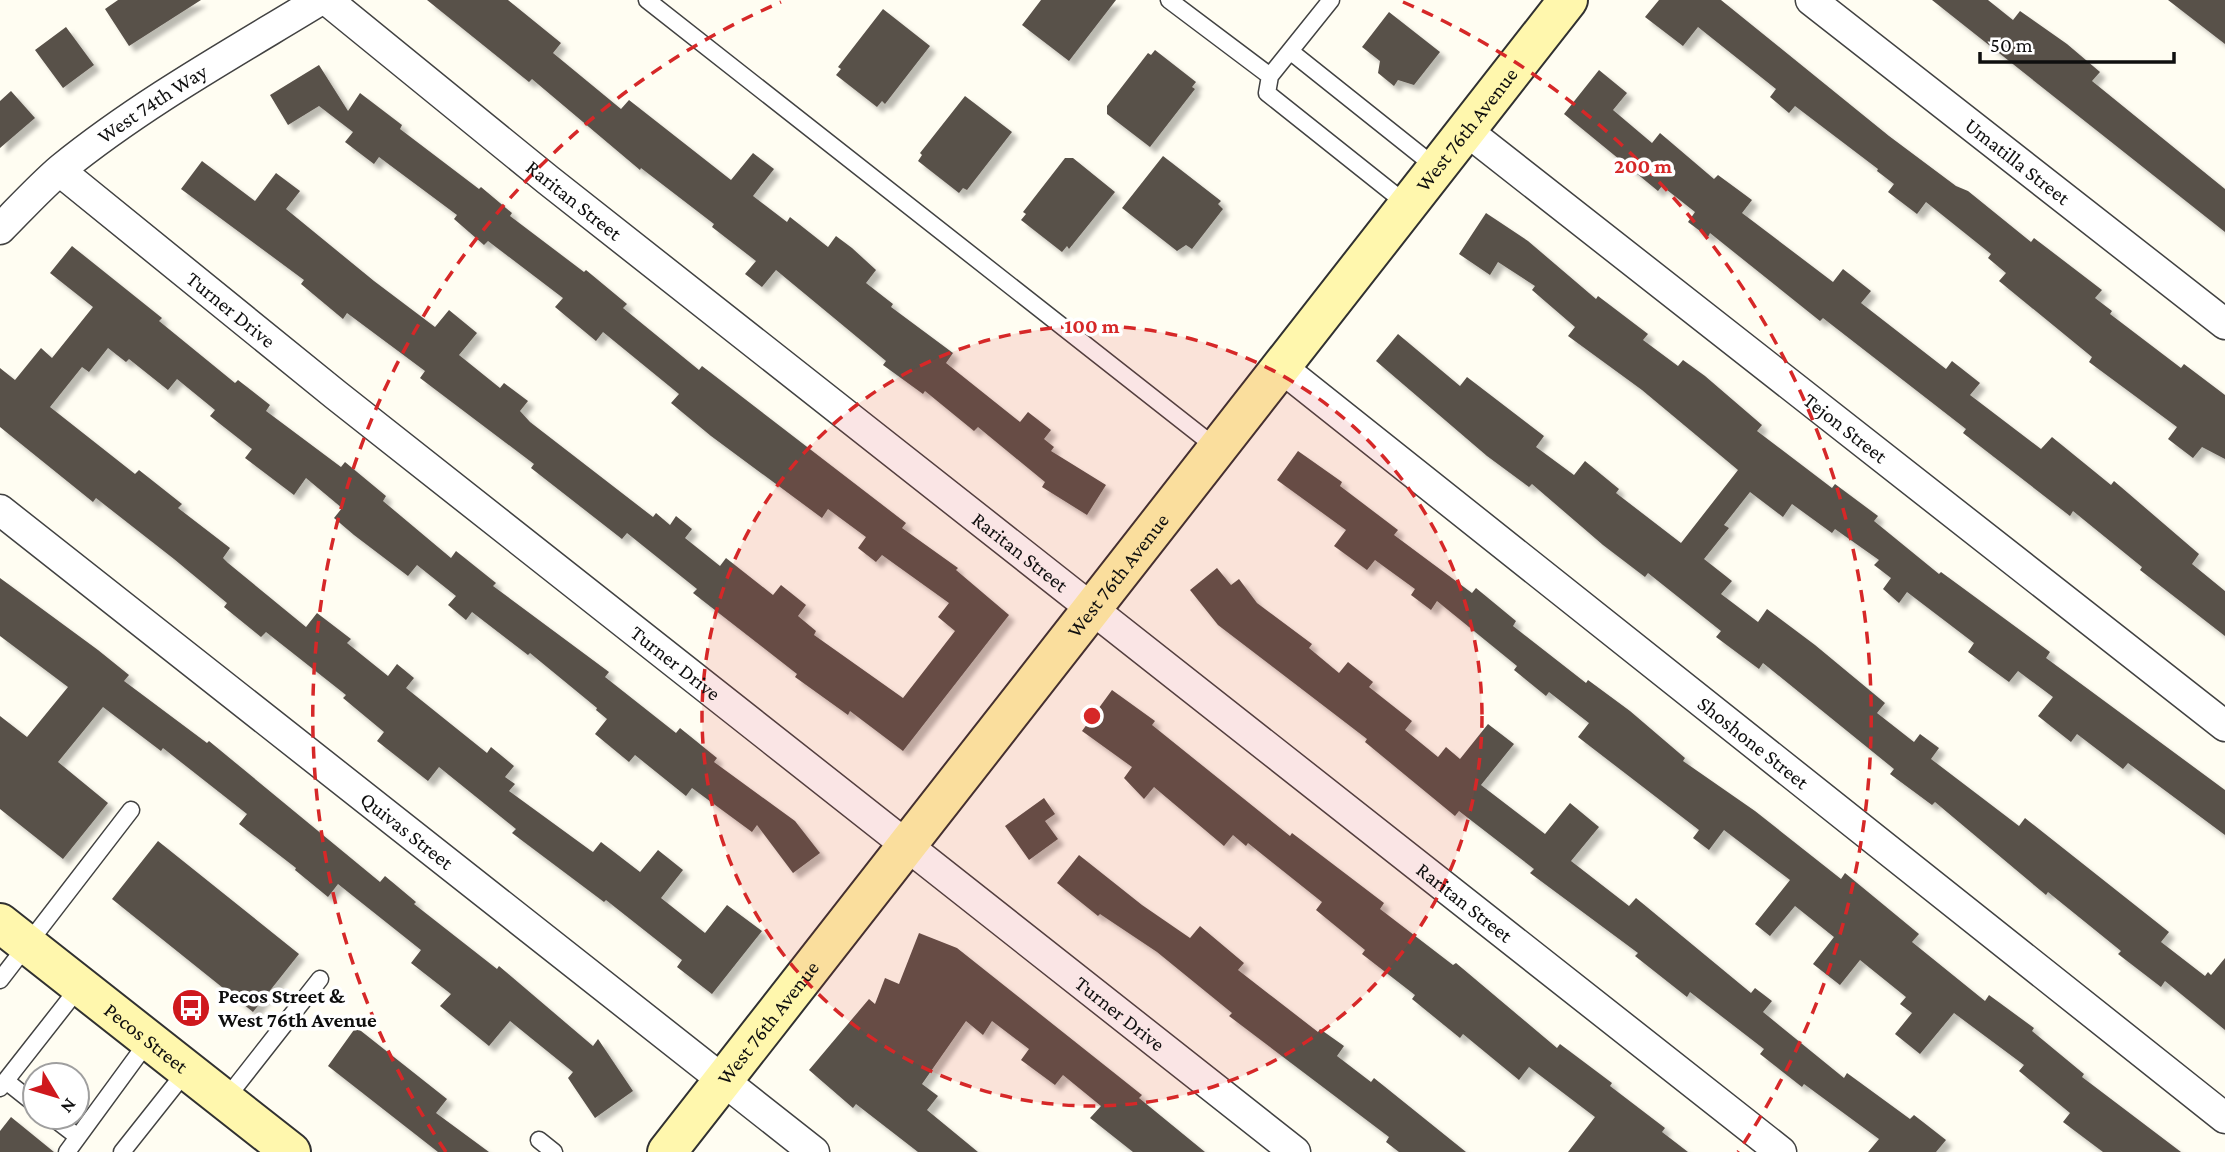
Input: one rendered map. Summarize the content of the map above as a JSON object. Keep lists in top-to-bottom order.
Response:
{
  "streets": {
    "street": [
      "West 74th Way",
      "West 76th Avenue",
      "Umatilla Street",
      "Raritan Street",
      "Turner Drive",
      "Tejon Street",
      "Shoshone Street",
      "Quivas Street",
      "Pecos Street"
    ]
  },
  "crossings": [
    ["West 74th Way", "Turner Drive"],
    ["West 76th Avenue", "Raritan Street"],
    ["West 76th Avenue", "Turner Drive"],
    ["West 76th Avenue", "Tejon Street"],
    ["West 76th Avenue", "Shoshone Street"],
    ["West 76th Avenue", "Quivas Street"]
  ],
  "places": {
    "bus stop": ["Pecos Street & West 76th Avenue"]
  },
  "scale_bar": "50 m",
  "north": "bottom right",
  "rings": ["200 m", "100 m"]
}
